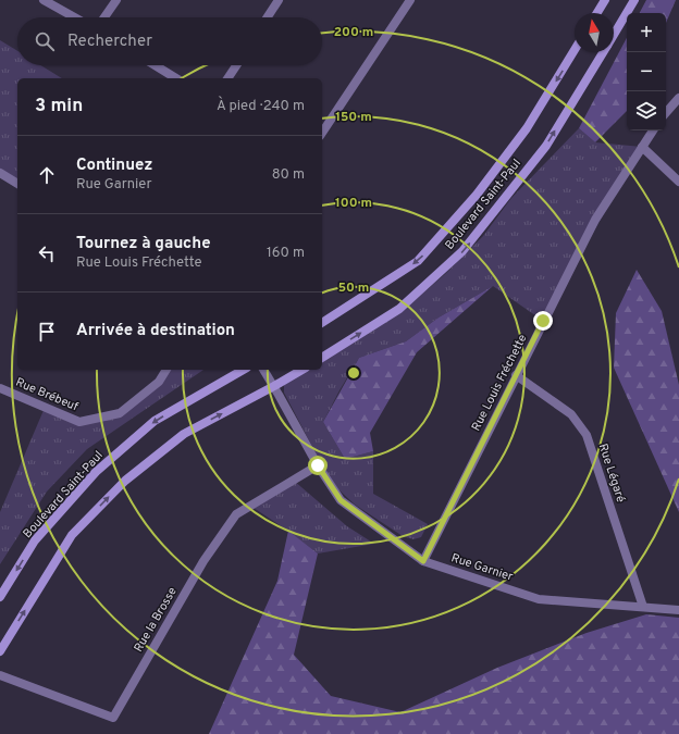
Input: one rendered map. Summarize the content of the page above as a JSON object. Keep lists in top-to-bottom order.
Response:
{
  "streets": {
    "main road": ["Boulevard Saint-Paul"],
    "street": [
      "Rue Louis Fréchette",
      "Rue Brébeuf",
      "Rue Légaré",
      "Rue Garnier",
      "Rue la Brosse"
    ]
  },
  "crossings": [
    ["Rue Louis Fréchette", "Rue Légaré"],
    ["Rue Louis Fréchette", "Rue Garnier"],
    ["Rue Légaré", "Rue Garnier"],
    ["Rue Garnier", "Rue la Brosse"]
  ],
  "north": "top",
  "page": {
    "map_buttons": ["+", "−"],
    "search": "Rechercher",
    "heading": ["3 min", "À pied · 240 m"],
    "list": [
      ["Continuez", "Rue Garnier", "80 m"],
      ["Tournez à gauche", "Rue Louis Fréchette", "160 m"],
      "Arrivée à destination"
    ]
  },
  "rings": [
    "200 m",
    "150 m",
    "100 m",
    "50 m"
  ]
}
